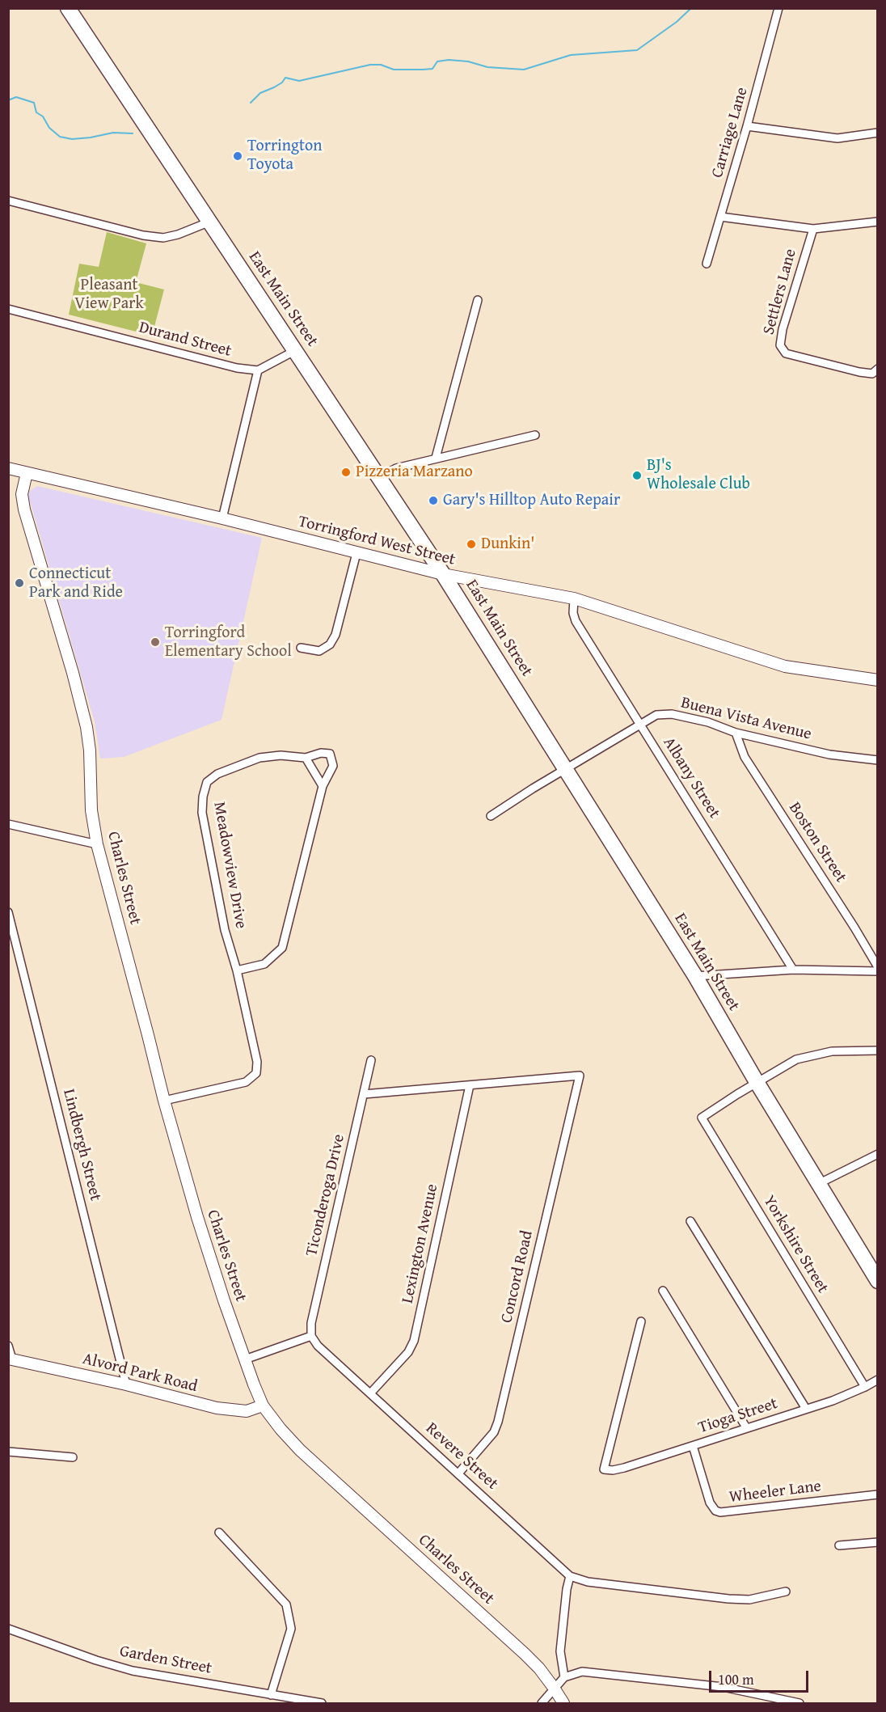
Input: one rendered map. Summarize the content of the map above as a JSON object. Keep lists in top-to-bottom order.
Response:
{
  "streets": {
    "highway": ["East Main Street"],
    "street": [
      "Carriage Lane",
      "Settlers Lane",
      "Durand Street",
      "Torringford West Street",
      "Buena Vista Avenue",
      "Albany Street",
      "Boston Street",
      "Meadowview Drive",
      "Charles Street",
      "Lindbergh Street",
      "Ticonderoga Drive",
      "Lexington Avenue",
      "Yorkshire Street",
      "Concord Road",
      "Alvord Park Road",
      "Tioga Street",
      "Revere Street",
      "Wheeler Lane",
      "Garden Street"
    ]
  },
  "crossings": [
    ["East Main Street", "Torringford West Street"],
    ["East Main Street", "Buena Vista Avenue"],
    ["East Main Street", "Yorkshire Street"],
    ["Torringford West Street", "Albany Street"],
    ["Torringford West Street", "Charles Street"],
    ["Buena Vista Avenue", "Albany Street"],
    ["Buena Vista Avenue", "Boston Street"],
    ["Meadowview Drive", "Charles Street"],
    ["Charles Street", "Alvord Park Road"],
    ["Lindbergh Street", "Alvord Park Road"],
    ["Ticonderoga Drive", "Revere Street"],
    ["Lexington Avenue", "Concord Road"],
    ["Lexington Avenue", "Revere Street"],
    ["Yorkshire Street", "Tioga Street"],
    ["Concord Road", "Revere Street"],
    ["Tioga Street", "Wheeler Lane"]
  ],
  "parks": ["Pleasant View Park"],
  "places": [
    "Torrington Toyota",
    "Pizzeria Marzano",
    "BJ's Wholesale Club",
    "Gary's Hilltop Auto Repair",
    "Dunkin'",
    "Connecticut Park and Ride",
    "Torringford Elementary School"
  ],
  "scale_bar": "100 m"
}
